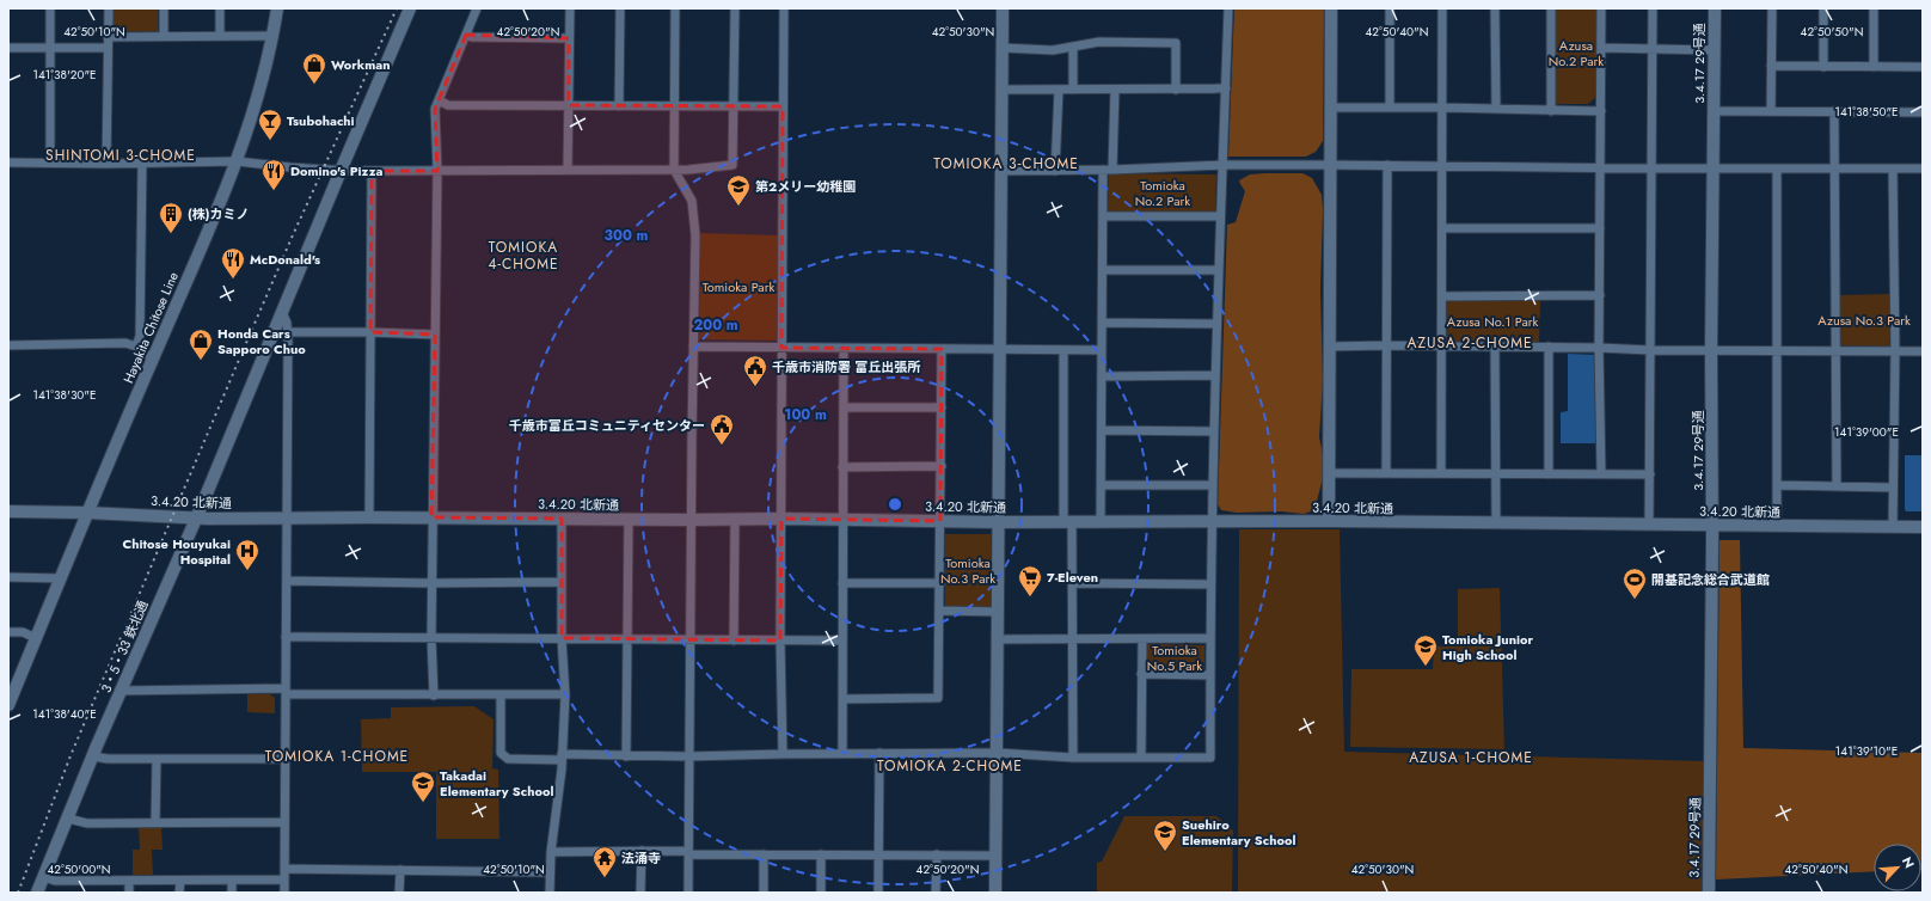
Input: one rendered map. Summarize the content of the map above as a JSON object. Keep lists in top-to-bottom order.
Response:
{
  "streets": {
    "street": [
      "3.4.17 29号通",
      "Hayakita Chitose Line",
      "3.4.20 北新通",
      "3・5・33 鉄北通"
    ]
  },
  "crossings": [
    ["3.4.17 29号通", "3.4.20 北新通"],
    ["Hayakita Chitose Line", "3.4.20 北新通"],
    ["3.4.20 北新通", "3・5・33 鉄北通"]
  ],
  "districts": [
    "SHINTOMI 3-CHOME",
    "TOMIOKA 3-CHOME",
    "TOMIOKA 4-CHOME",
    "AZUSA 2-CHOME",
    "TOMIOKA 1-CHOME",
    "AZUSA 1-CHOME",
    "TOMIOKA 2-CHOME"
  ],
  "parks": [
    "Azusa No.2 Park",
    "Tomioka No.2 Park",
    "Tomioka Park",
    "Azusa No.3 Park",
    "Azusa No.1 Park",
    "Tomioka No.3 Park",
    "Tomioka No.5 Park"
  ],
  "places": {
    "shop": ["Workman", "Honda Cars Sapporo Chuo"],
    "bar": ["Tsubohachi"],
    "restaurant": ["Domino's Pizza", "McDonald's"],
    "school or university": [
      "第2メリー幼稚園",
      "Tomioka Junior High School",
      "Takadai Elementary School",
      "Suehiro Elementary School"
    ],
    "building": ["(株)カミノ"],
    "public building": ["千歳市消防署 富丘出張所", "千歳市富丘コミュニティセンター"],
    "hospital": ["Chitose Houyukai Hospital"],
    "supermarket": ["7-Eleven"],
    "sports": ["開基記念総合武道館"],
    "temple": ["法涌寺"]
  },
  "north": "top right",
  "coordinates": [
    "42°50'50\"N",
    "42°50'10\"N",
    "42°50'20\"N",
    "42°50'30\"N",
    "42°50'40\"N",
    "141°38'20\"E",
    "141°38'50\"E",
    "141°38'30\"E",
    "141°39'00\"E",
    "141°38'40\"E",
    "141°39'10\"E",
    "42°50'00\"N"
  ],
  "rings": ["300 m", "200 m", "100 m"]
}
